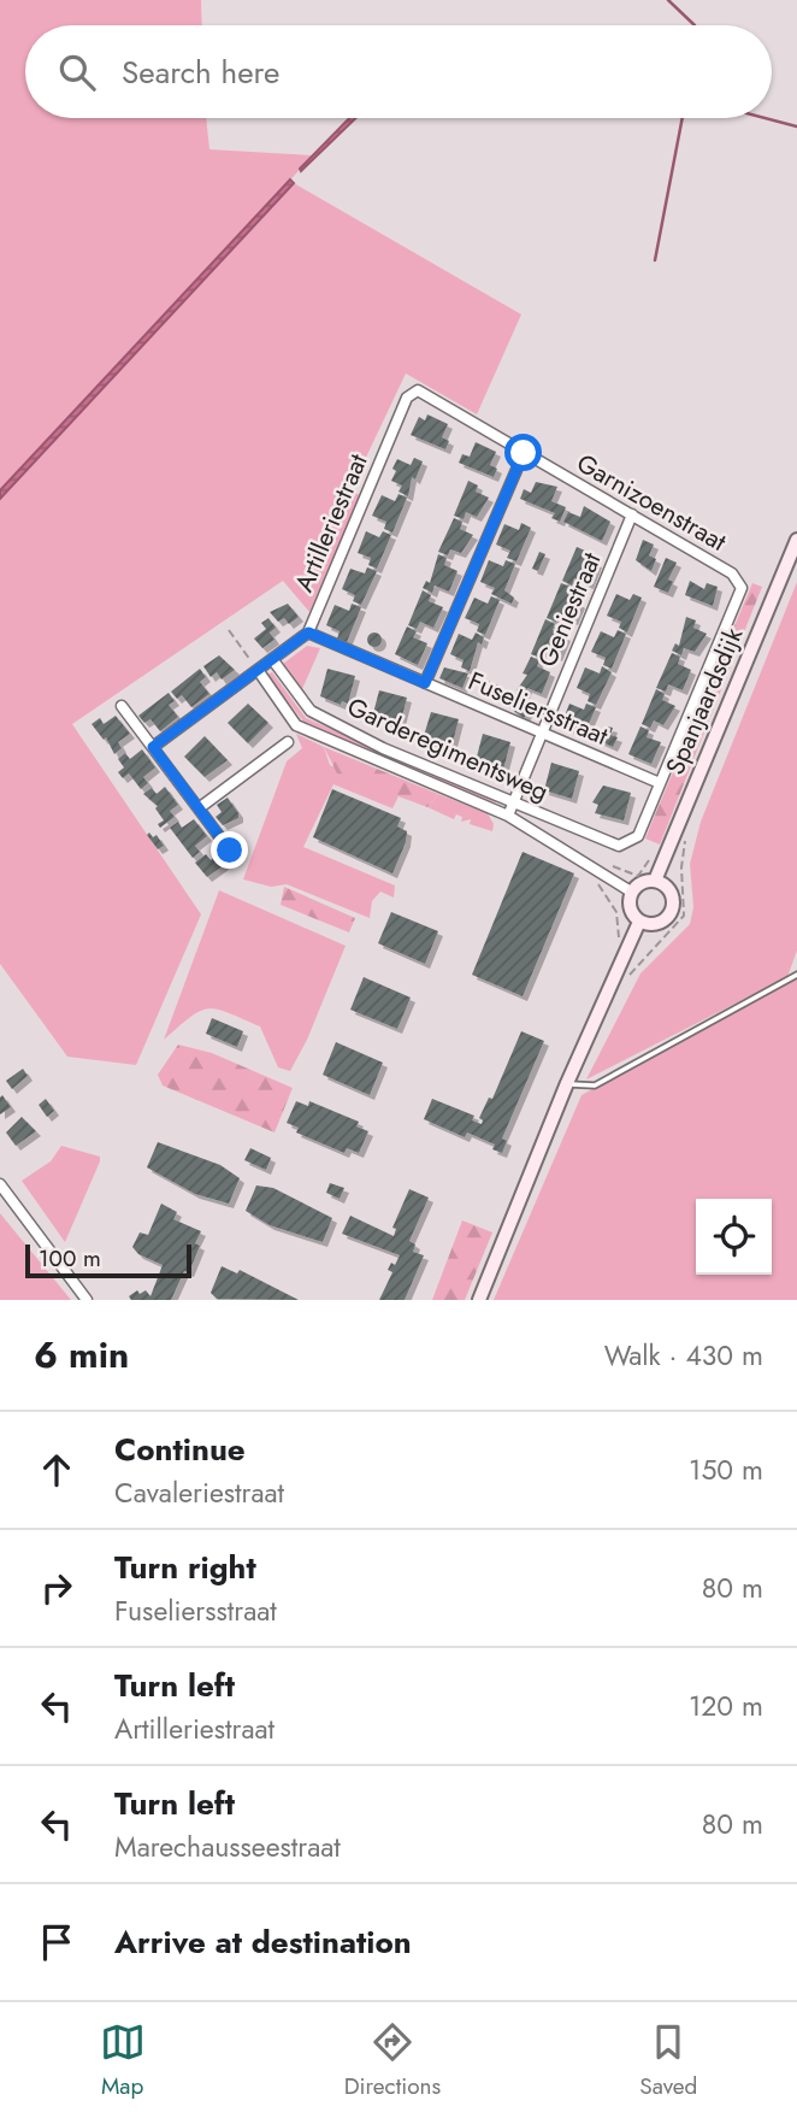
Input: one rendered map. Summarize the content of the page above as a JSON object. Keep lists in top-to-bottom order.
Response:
{
  "streets": {
    "street": [
      "Garnizoenstraat",
      "Artilleriestraat",
      "Geniestraat",
      "Spanjaardsdijk",
      "Fuseliersstraat",
      "Garderegimentsweg"
    ]
  },
  "crossings": [
    ["Garnizoenstraat", "Artilleriestraat"],
    ["Garnizoenstraat", "Geniestraat"],
    ["Garnizoenstraat", "Fuseliersstraat"],
    ["Garnizoenstraat", "Garderegimentsweg"],
    ["Artilleriestraat", "Fuseliersstraat"],
    ["Artilleriestraat", "Garderegimentsweg"],
    ["Geniestraat", "Fuseliersstraat"],
    ["Geniestraat", "Garderegimentsweg"],
    ["Spanjaardsdijk", "Garderegimentsweg"],
    ["Fuseliersstraat", "Garderegimentsweg"]
  ],
  "scale_bar": "100 m",
  "page": {
    "search": "Search here",
    "scale": "100 m",
    "heading": ["6 min", "Walk · 430 m"],
    "list": [
      ["Continue", "Cavaleriestraat", "150 m"],
      ["Turn right", "Fuseliersstraat", "80 m"],
      ["Turn left", "Artilleriestraat", "120 m"],
      ["Turn left", "Marechausseestraat", "80 m"],
      "Arrive at destination"
    ],
    "nav": ["Map", "Directions", "Saved"]
  }
}
